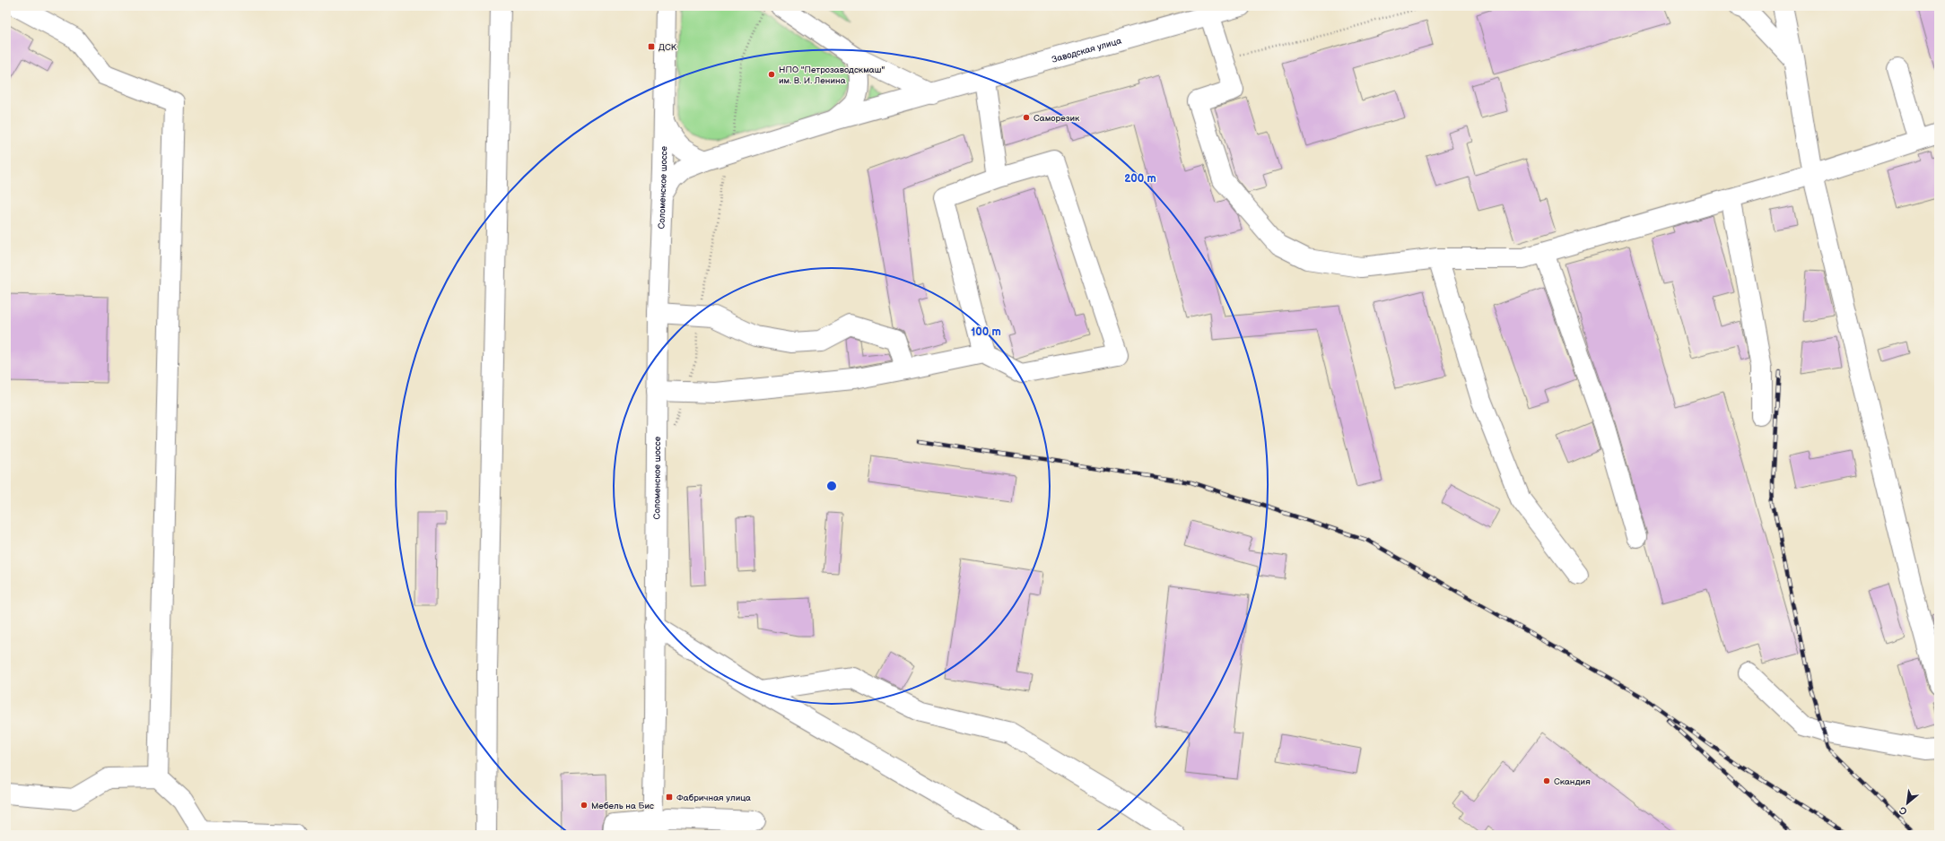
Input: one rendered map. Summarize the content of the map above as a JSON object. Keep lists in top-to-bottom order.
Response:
{
  "streets": {
    "main road": ["Заводская улица", "Соломенское шоссе"]
  },
  "crossings": [
    ["Заводская улица", "Соломенское шоссе"]
  ],
  "places": {
    "transit": ["ДСК", "Фабричная улица"],
    "other": [
      "НПО \"Петрозаводскмаш\" им. В. И. Ленина",
      "Саморезик",
      "Скандия",
      "Мебель на Бис"
    ]
  },
  "north": "bottom left",
  "rings": ["200 m", "100 m"]
}
